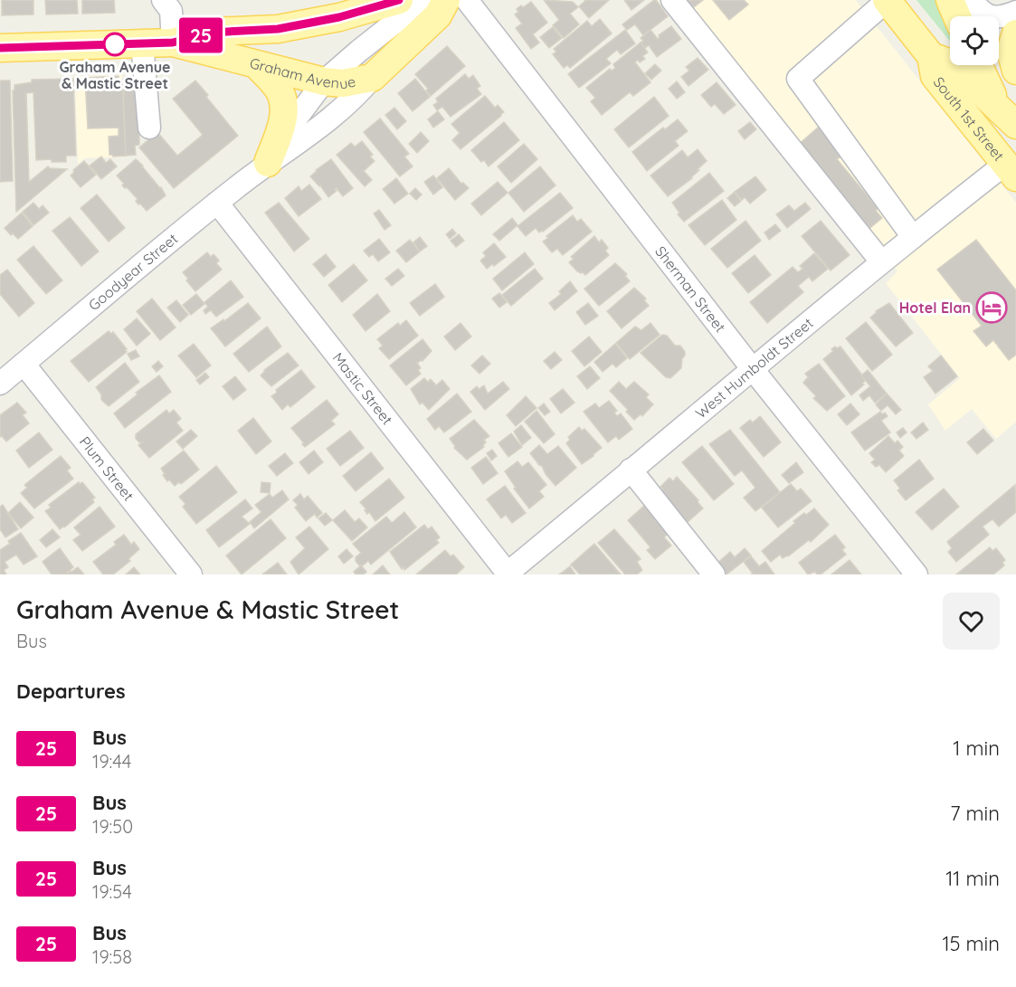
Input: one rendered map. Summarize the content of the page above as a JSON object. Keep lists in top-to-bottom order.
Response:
{
  "streets": {
    "main road": ["Graham Avenue", "South 1st Street", "Goodyear Street"],
    "street": [
      "Sherman Street",
      "West Humboldt Street",
      "Mastic Street",
      "Plum Street"
    ]
  },
  "crossings": [
    ["Graham Avenue", "Goodyear Street"],
    ["South 1st Street", "West Humboldt Street"],
    ["Goodyear Street", "Mastic Street"],
    ["Goodyear Street", "Plum Street"],
    ["Sherman Street", "West Humboldt Street"],
    ["West Humboldt Street", "Mastic Street"]
  ],
  "places": {
    "other": ["Graham Avenue & Mastic Street"],
    "hotel": ["Hotel Elan"]
  },
  "lines": ["bus line 25"],
  "page": {
    "on_map": "25",
    "heading": [
      ["Graham Avenue & Mastic Street", "Bus"],
      "Departures"
    ],
    "list": [
      {
        "mark": "25",
        "name": "Bus",
        "note": "19:44",
        "value": "1 min"
      },
      {
        "mark": "25",
        "name": "Bus",
        "note": "19:50",
        "value": "7 min"
      },
      {
        "mark": "25",
        "name": "Bus",
        "note": "19:54",
        "value": "11 min"
      },
      {
        "mark": "25",
        "name": "Bus",
        "note": "19:58",
        "value": "15 min"
      }
    ]
  }
}
